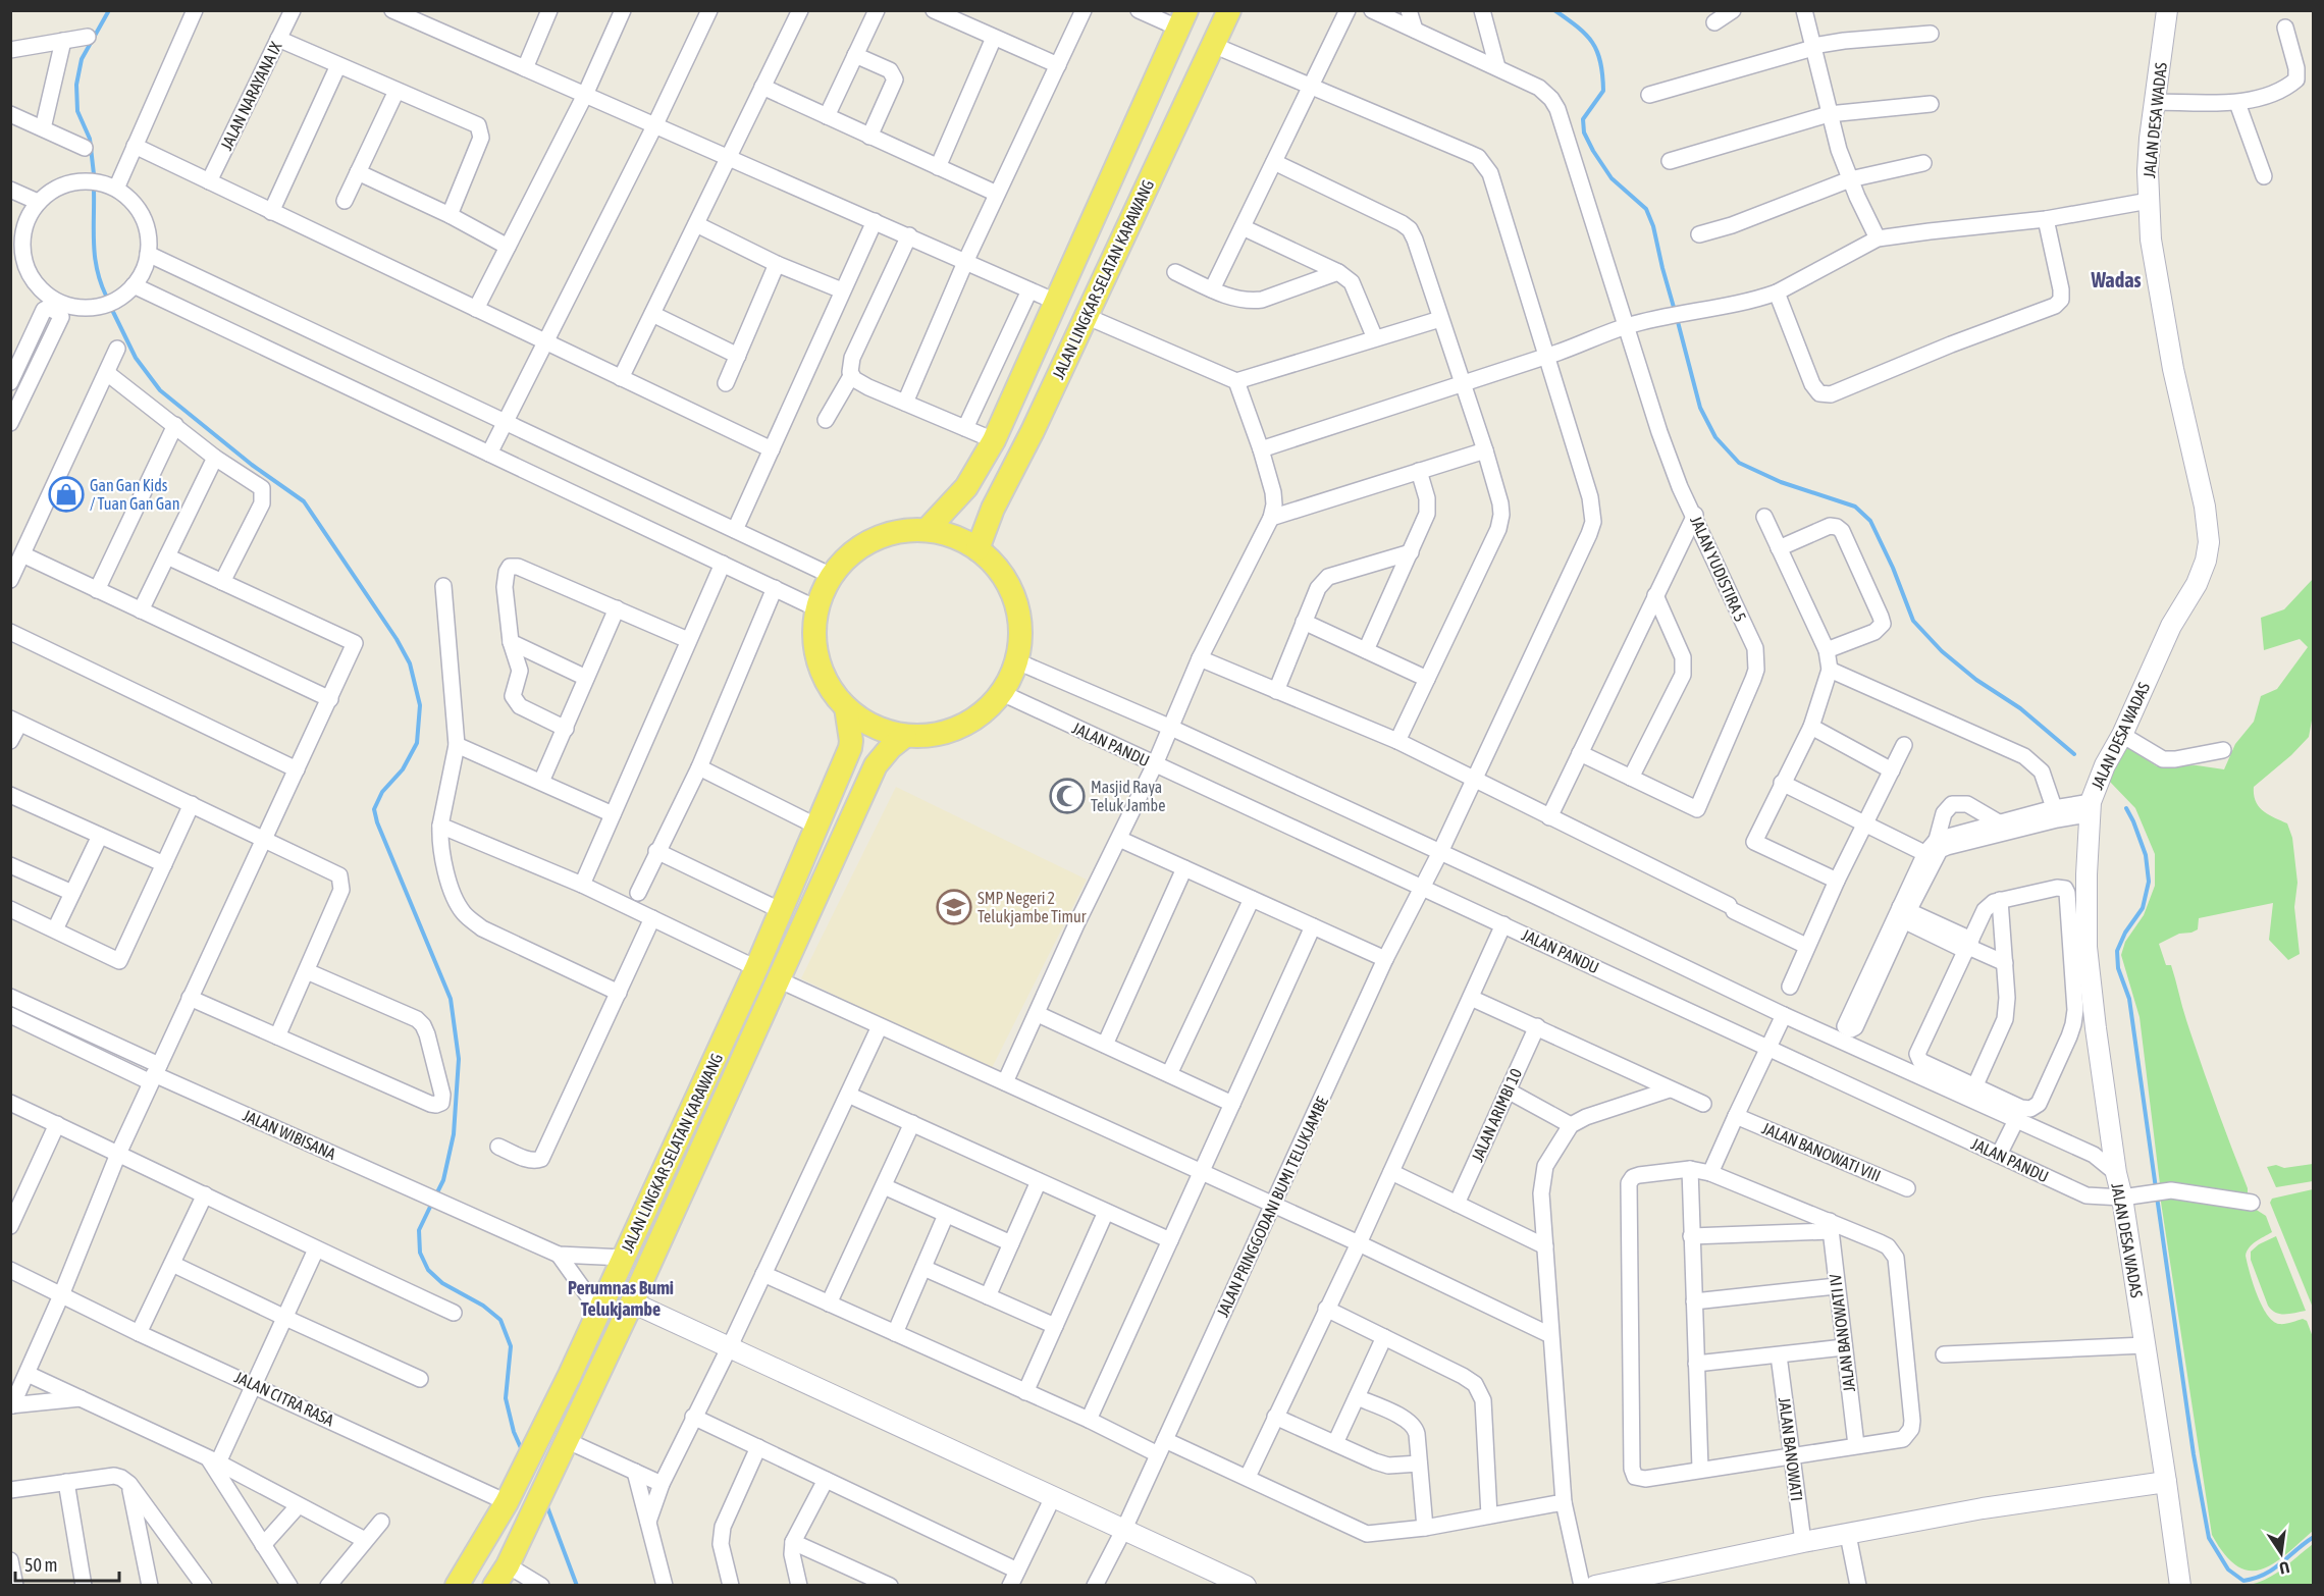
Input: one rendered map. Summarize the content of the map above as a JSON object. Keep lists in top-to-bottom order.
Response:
{
  "streets": {
    "main road": ["JALAN DESA WADAS", "JALAN LINGKAR SELATAN KARAWANG"],
    "street": [
      "JALAN NARAYANA IX",
      "JALAN YUDISTIRA 5",
      "JALAN PANDU",
      "JALAN ARIMBI 10",
      "JALAN WIBISANA",
      "JALAN BANOWATI VIII",
      "JALAN PRINGGODANI BUMI TELUKJAMBE",
      "JALAN BANOWATI IV",
      "JALAN CITRA RASA",
      "JALAN BANOWATI"
    ]
  },
  "crossings": [
    ["JALAN DESA WADAS", "JALAN PANDU"],
    ["JALAN LINGKAR SELATAN KARAWANG", "JALAN PANDU"],
    ["JALAN LINGKAR SELATAN KARAWANG", "JALAN PRINGGODANI BUMI TELUKJAMBE"],
    ["JALAN LINGKAR SELATAN KARAWANG", "JALAN CITRA RASA"],
    ["JALAN PANDU", "JALAN PRINGGODANI BUMI TELUKJAMBE"]
  ],
  "districts": ["Wadas", "Perumnas Bumi Telukjambe"],
  "places": {
    "shop": ["Gan Gan Kids / Tuan Gan Gan"],
    "mosque": ["Masjid Raya Teluk Jambe"],
    "school or university": ["SMP Negeri 2 Telukjambe Timur"]
  },
  "scale_bar": "50 m",
  "north": "bottom"
}
